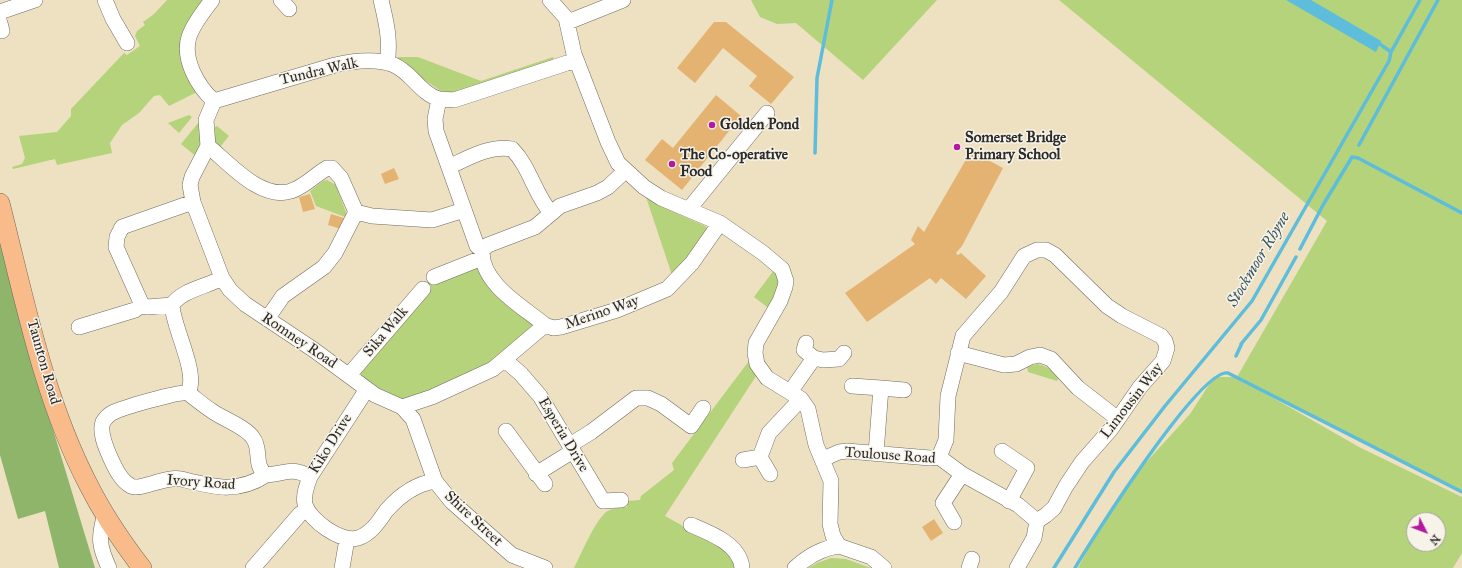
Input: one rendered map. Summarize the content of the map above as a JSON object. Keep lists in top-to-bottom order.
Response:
{
  "streets": {
    "main road": ["Taunton Road"],
    "street": [
      "Tundra Walk",
      "Merino Way",
      "Sika Walk",
      "Romney Road",
      "Limousin Way",
      "Esperia Drive",
      "Kiko Drive",
      "Toulouse Road",
      "Ivory Road",
      "Shire Street"
    ]
  },
  "crossings": [
    ["Tundra Walk", "Merino Way"],
    ["Sika Walk", "Romney Road"],
    ["Romney Road", "Kiko Drive"],
    ["Romney Road", "Shire Street"],
    ["Limousin Way", "Toulouse Road"]
  ],
  "water": ["Stockmoor Rhyne"],
  "places": ["Golden Pond", "Somerset Bridge Primary School", "The Co-operative Food"],
  "north": "bottom right"
}
